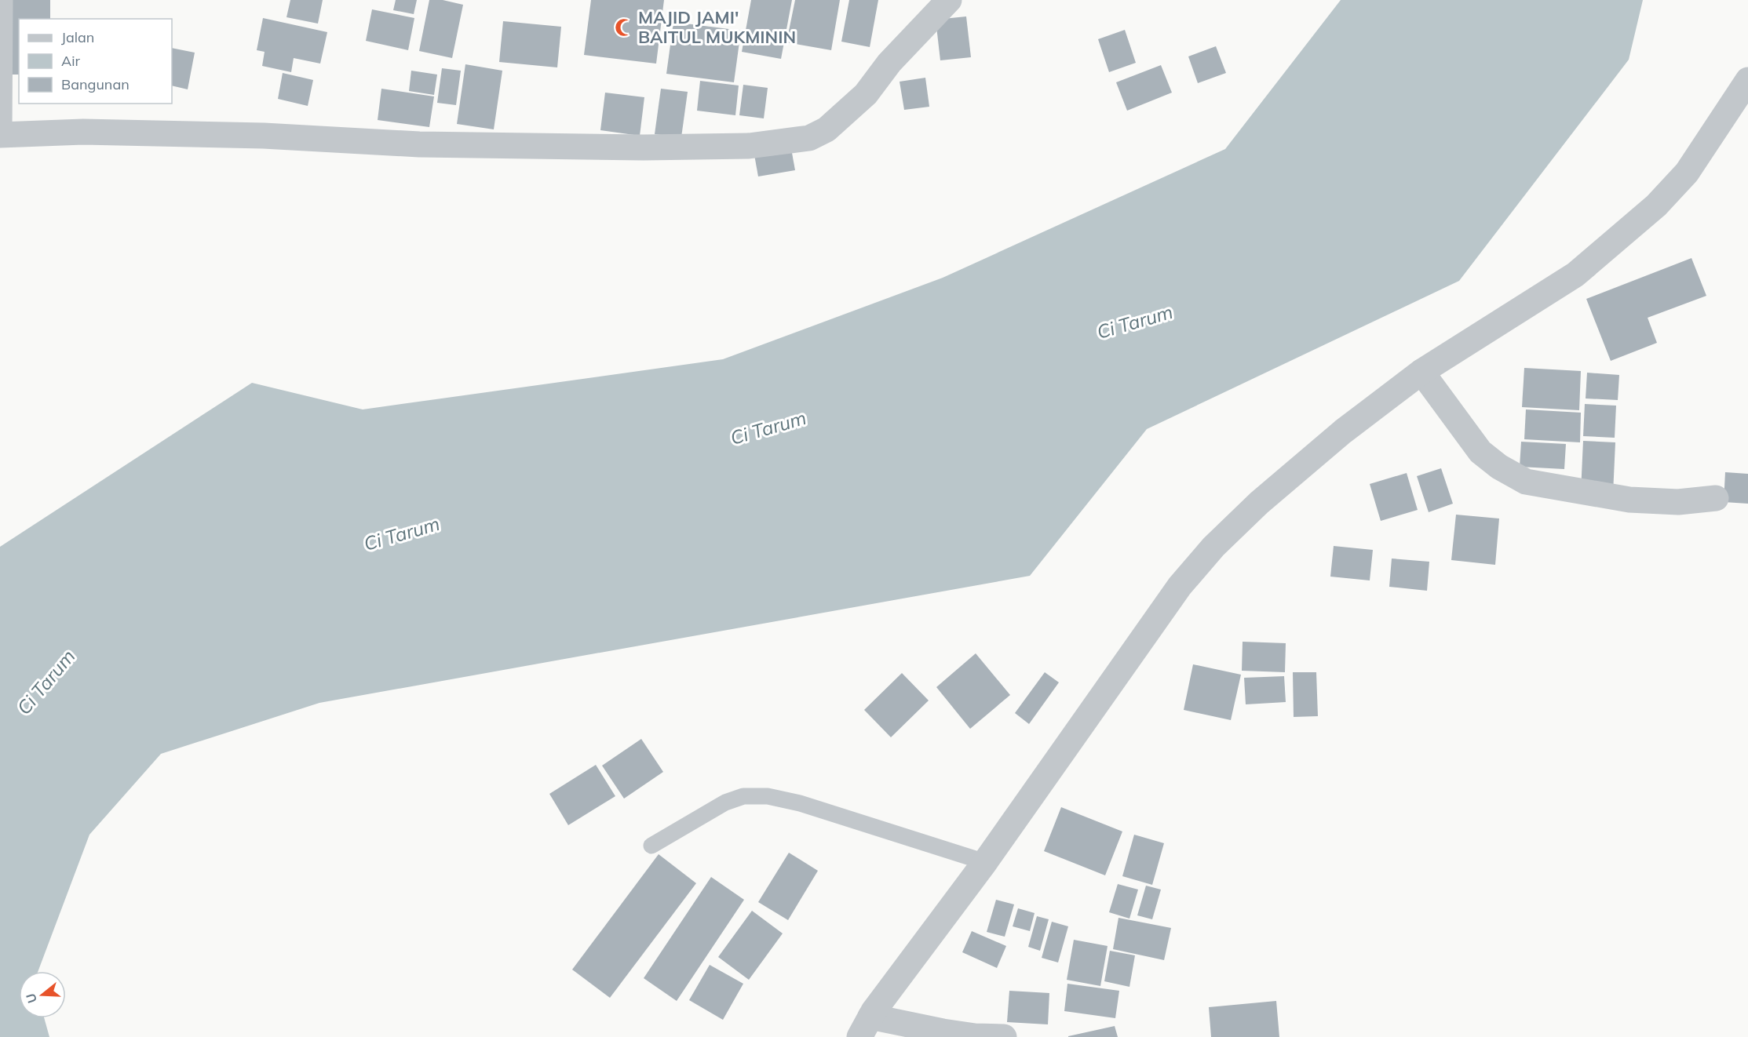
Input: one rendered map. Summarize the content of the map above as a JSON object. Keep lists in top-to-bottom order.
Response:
{
  "water": ["Ci Tarum"],
  "places": {
    "mosque": ["MAJID JAMI' BAITUL MUKMININ"]
  },
  "legend": ["Jalan", "Air", "Bangunan"],
  "north": "left"
}
